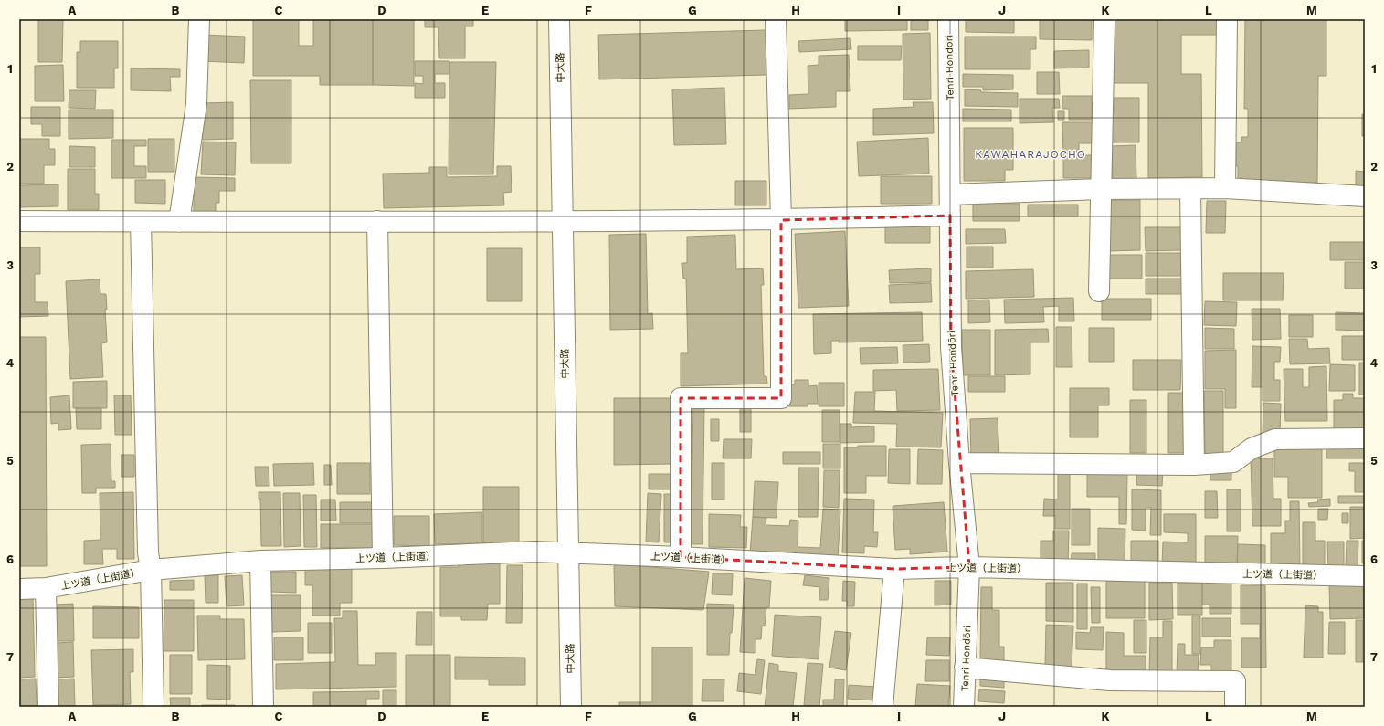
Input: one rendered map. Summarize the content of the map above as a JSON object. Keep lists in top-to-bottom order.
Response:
{
  "streets": {
    "street": ["中大路", "Tenri Hondōri", "上ツ道（上街道）"]
  },
  "crossings": [
    ["中大路", "上ツ道（上街道）"],
    ["Tenri Hondōri", "上ツ道（上街道）"]
  ],
  "districts": ["KAWAHARAJOCHO"],
  "grid": {
    "columns": [
      "A",
      "B",
      "C",
      "D",
      "E",
      "F",
      "G",
      "H",
      "I",
      "J",
      "K",
      "L",
      "M"
    ],
    "rows": [
      "1",
      "2",
      "3",
      "4",
      "5",
      "6",
      "7"
    ]
  }
}
